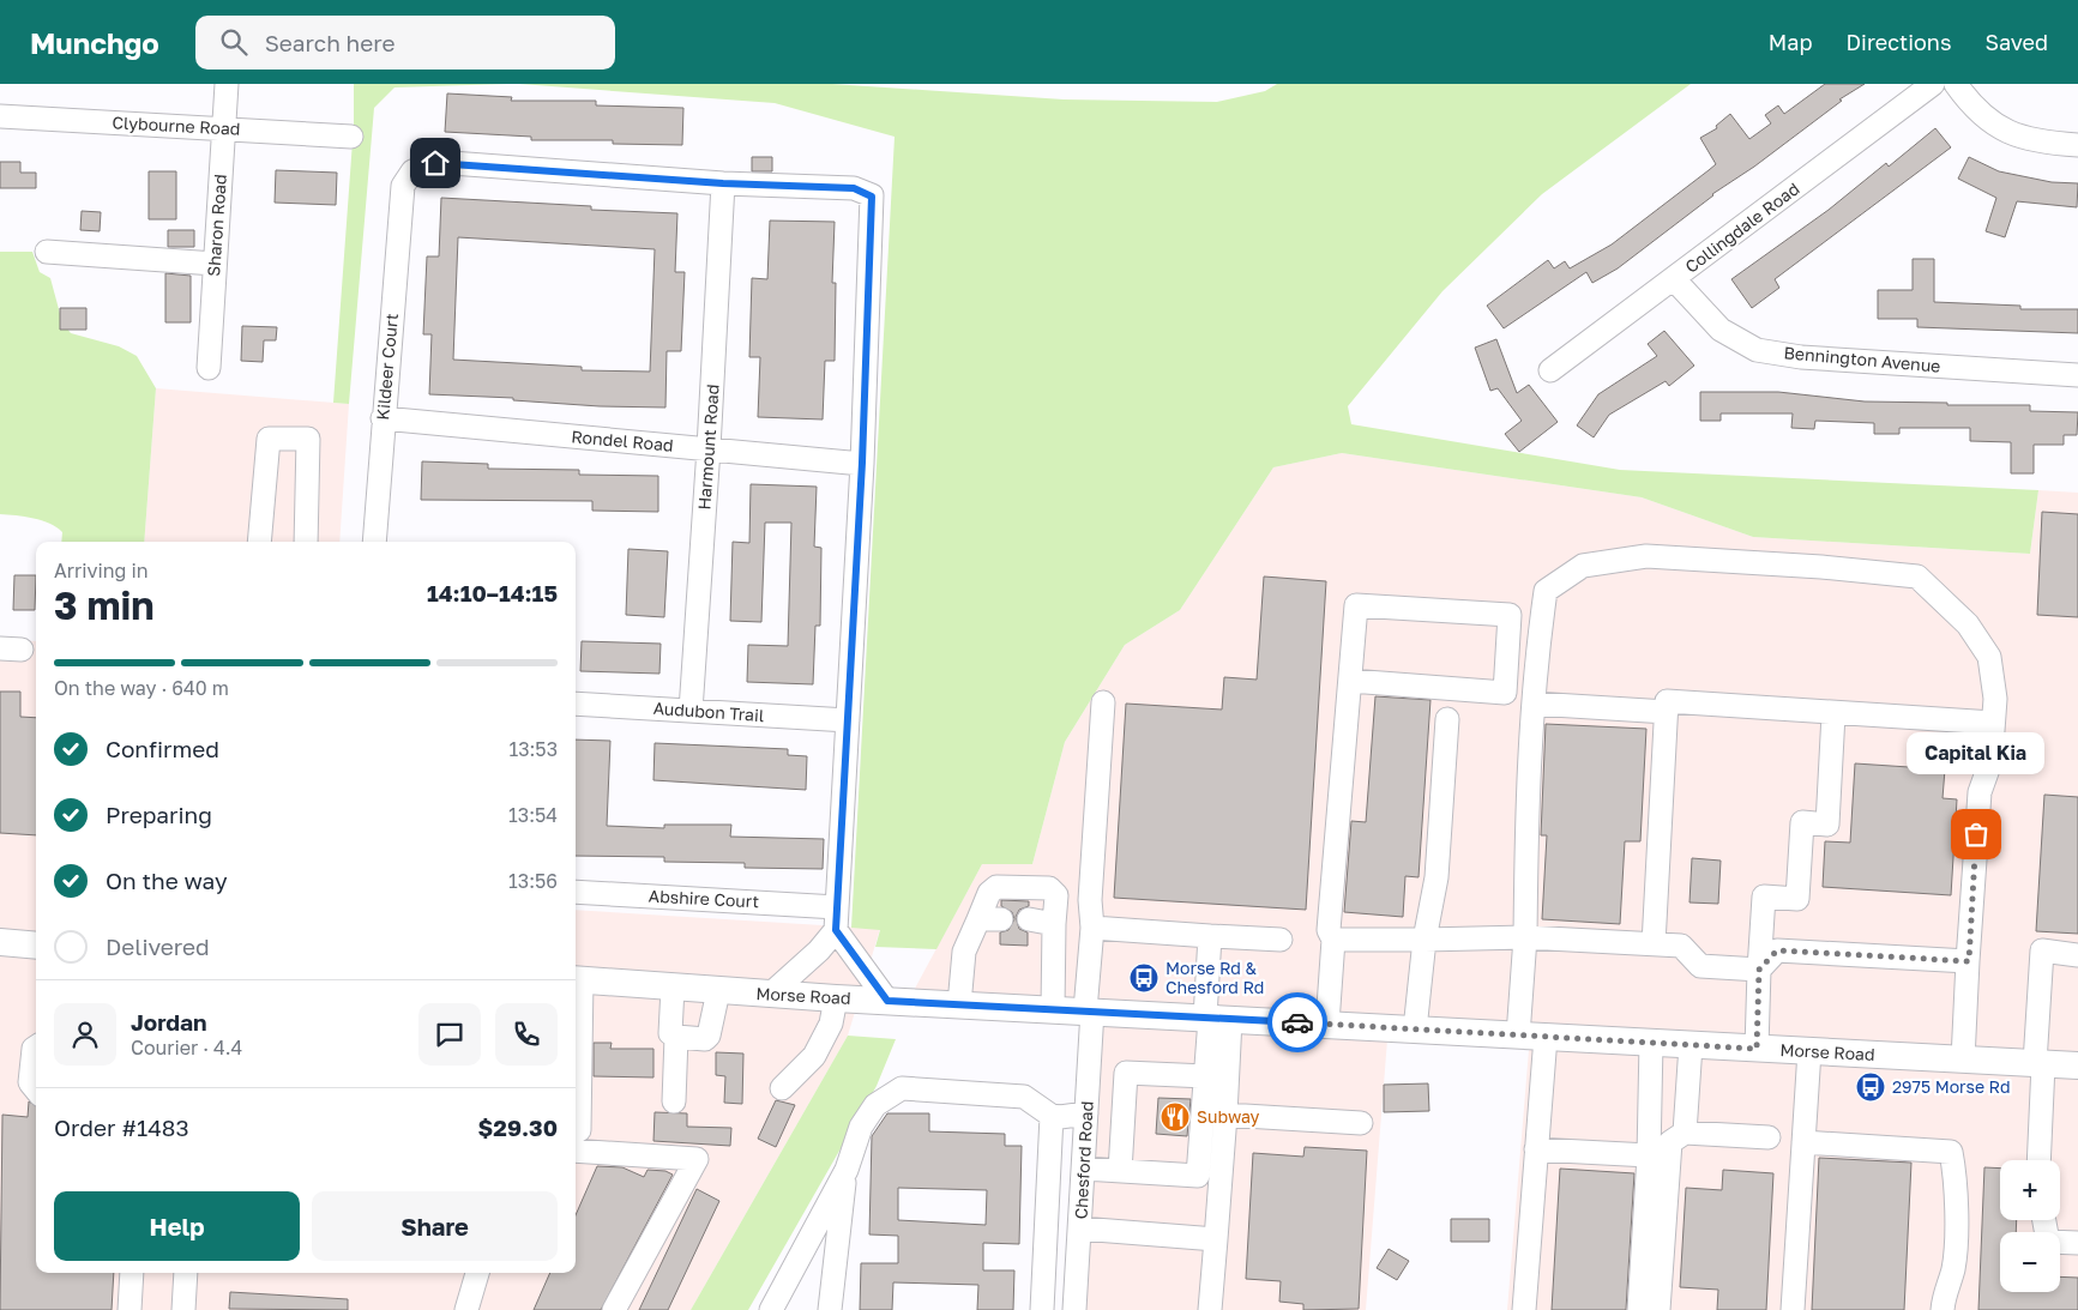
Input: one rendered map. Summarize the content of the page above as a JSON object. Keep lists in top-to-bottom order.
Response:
{
  "streets": {
    "main road": ["Morse Road"],
    "street": [
      "Clybourne Road",
      "Sharon Road",
      "Collingdale Road",
      "Bennington Avenue",
      "Kildeer Court",
      "Rondel Road",
      "Harmount Road",
      "Audubon Trail",
      "Abshire Court",
      "Chesford Road"
    ]
  },
  "crossings": [
    ["Clybourne Road", "Sharon Road"],
    ["Collingdale Road", "Bennington Avenue"],
    ["Kildeer Court", "Rondel Road"],
    ["Kildeer Court", "Harmount Road"],
    ["Rondel Road", "Harmount Road"],
    ["Harmount Road", "Audubon Trail"],
    ["Morse Road", "Chesford Road"]
  ],
  "places": {
    "other": ["Capital Kia"],
    "bus stop": ["Morse Rd & Chesford Rd", "2975 Morse Rd"],
    "restaurant": ["Subway"]
  },
  "page": {
    "header": "Munchgo",
    "search": "Search here",
    "nav": ["Map", "Directions", "Saved"],
    "heading": ["3 min", "Arriving in", "14:10–14:15"],
    "panel": [
      "Jordan",
      "Courier · 4.4",
      "Order #1483",
      "$29.30"
    ],
    "bar": "On the way · 640 m",
    "list": [
      ["Confirmed", "13:53"],
      ["Preparing", "13:54"],
      ["On the way", "13:56"],
      "Delivered"
    ],
    "bubble": "Capital Kia",
    "map_buttons": ["+", "−"],
    "buttons": ["Help", "Share"]
  }
}
